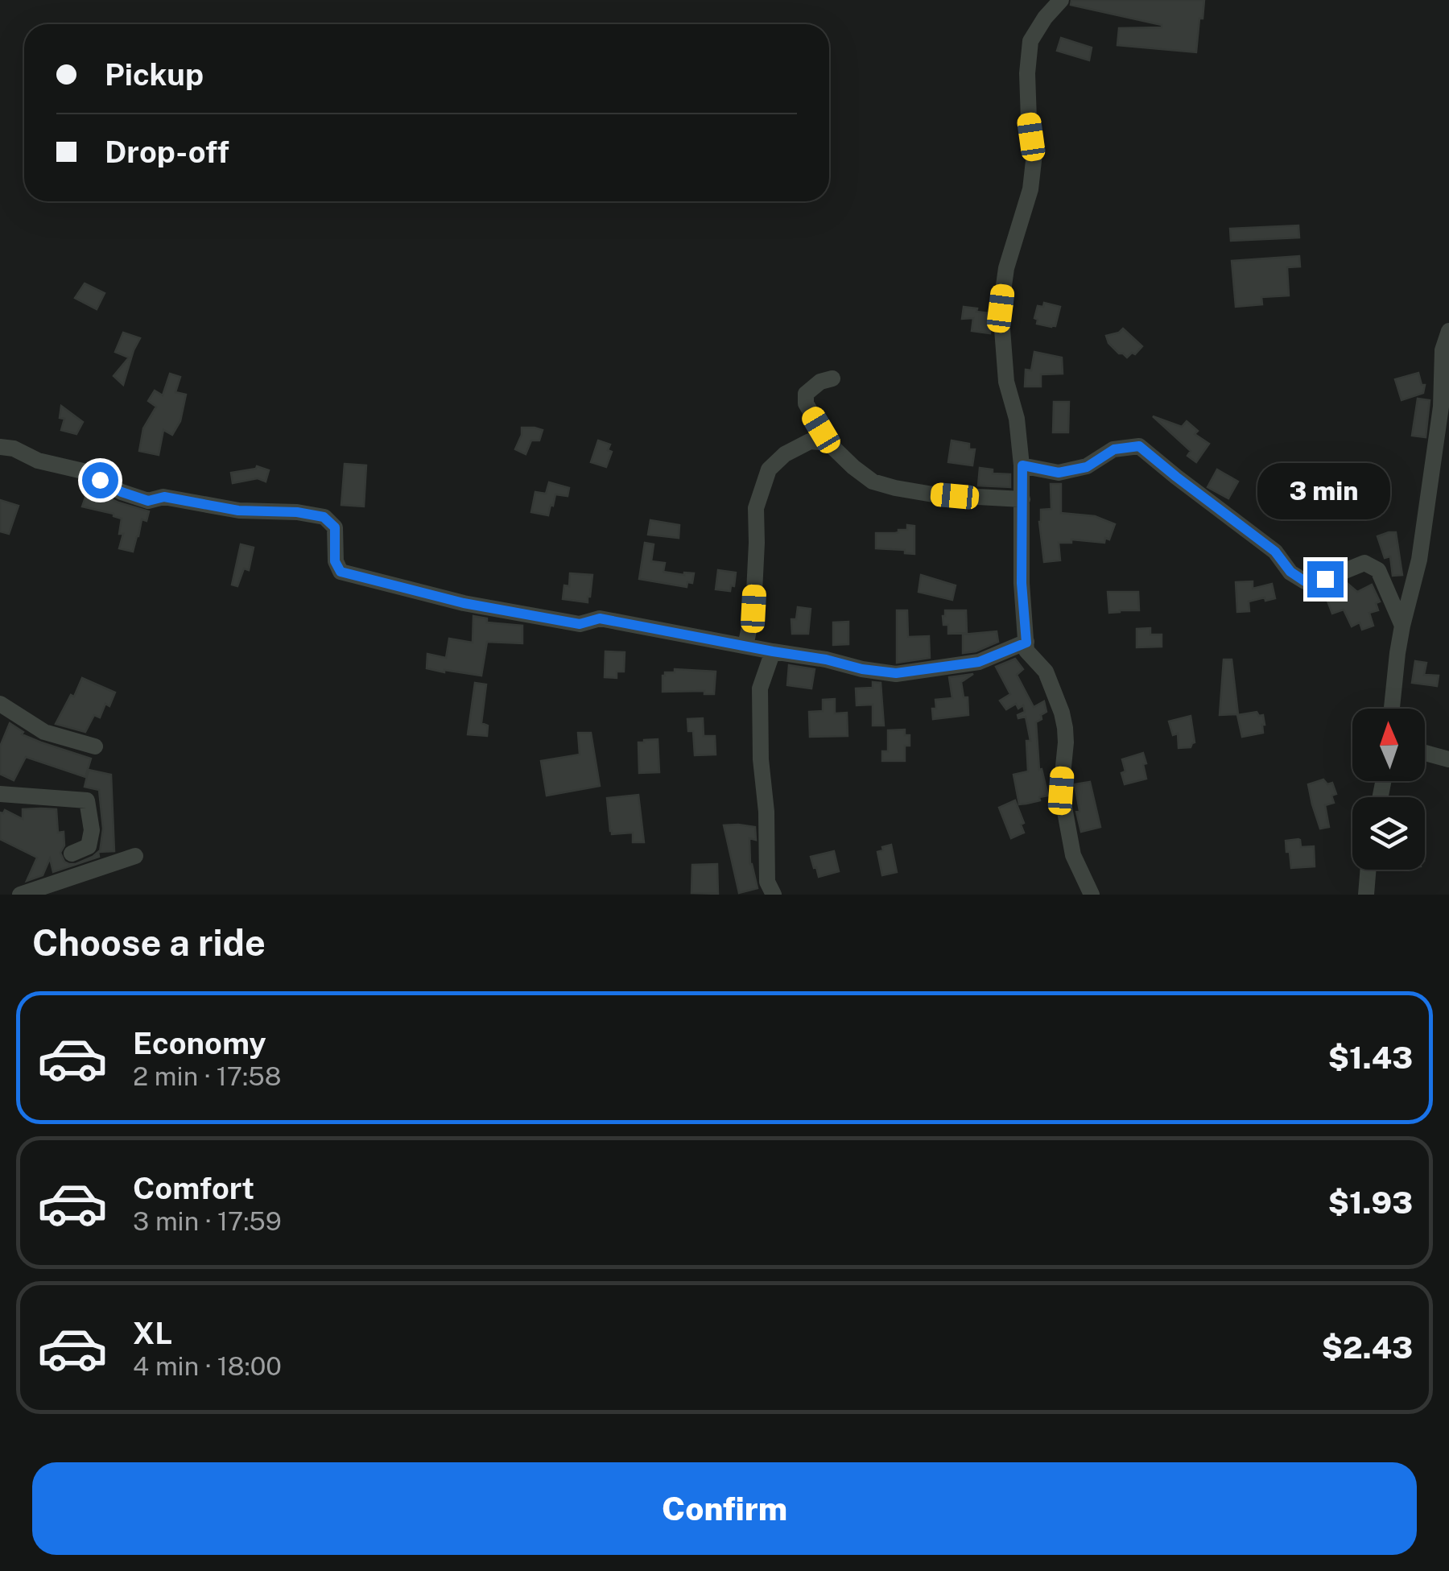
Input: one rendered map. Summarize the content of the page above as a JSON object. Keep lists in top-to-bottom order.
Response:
{
  "north": "top",
  "page": {
    "banner": ["Pickup", "Drop-off"],
    "bubble": "3 min",
    "heading": "Choose a ride",
    "list": [
      {
        "name": "Economy",
        "note": "2 min · 17:58",
        "value": "$1.43"
      },
      {
        "name": "Comfort",
        "note": "3 min · 17:59",
        "value": "$1.93"
      },
      {
        "name": "XL",
        "note": "4 min · 18:00",
        "value": "$2.43"
      }
    ],
    "buttons": "Confirm"
  }
}
